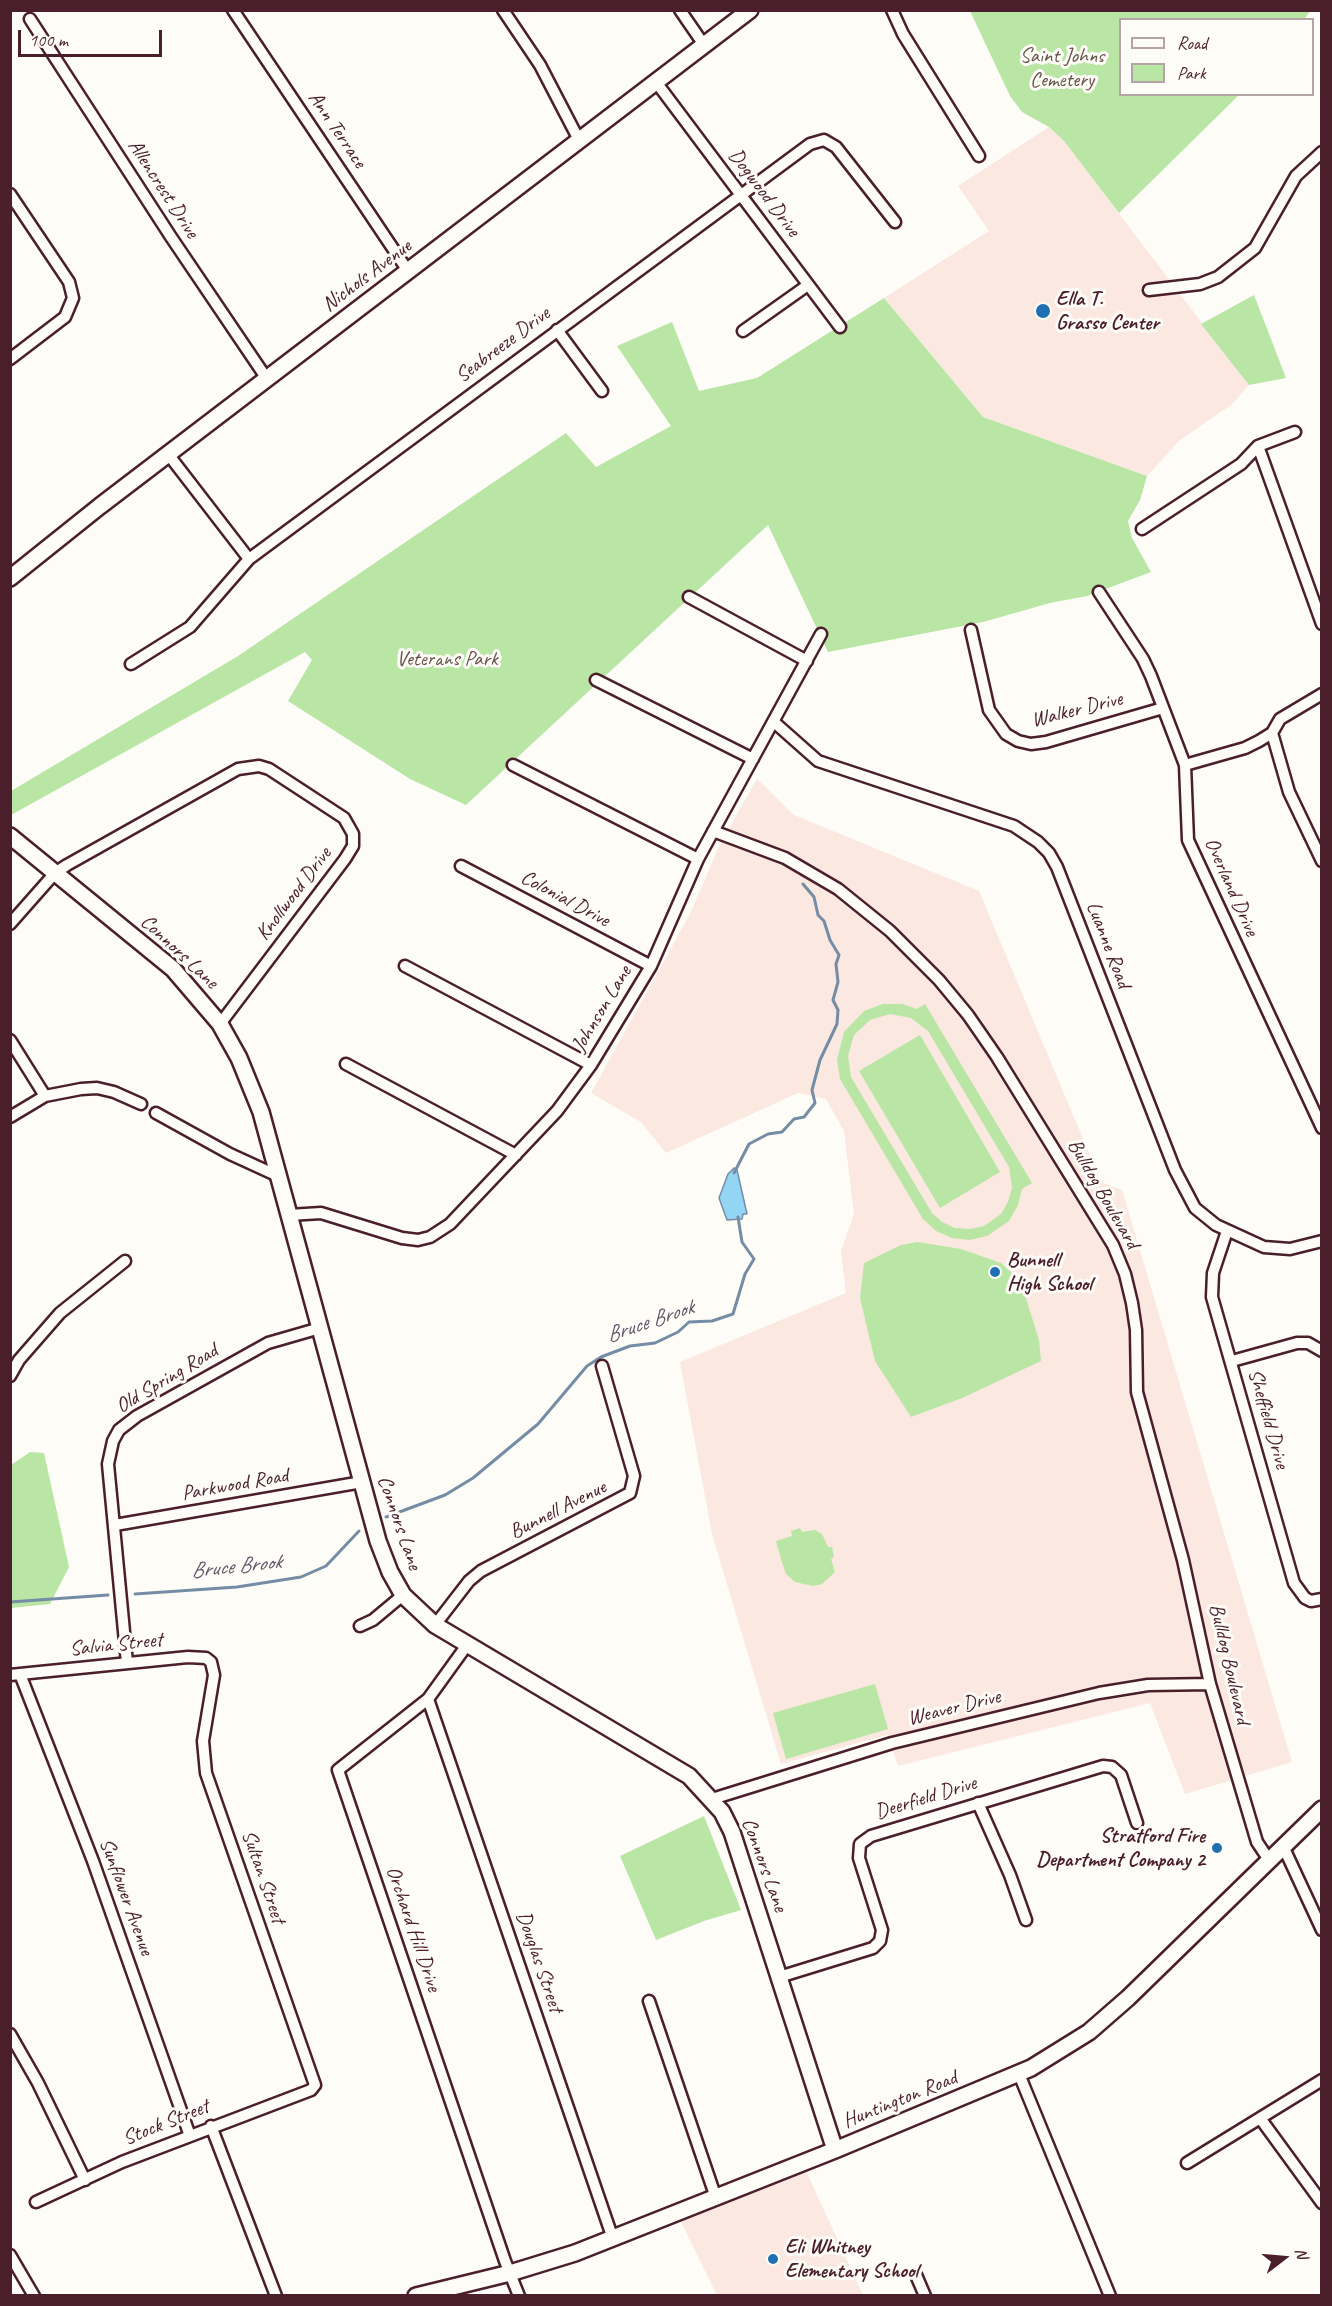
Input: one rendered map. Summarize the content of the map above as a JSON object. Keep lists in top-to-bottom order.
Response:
{
  "streets": {
    "main road": ["Nichols Avenue", "Connors Lane", "Huntington Road"],
    "street": [
      "Ann Terrace",
      "Allencrest Drive",
      "Dogwood Drive",
      "Seabreeze Drive",
      "Walker Drive",
      "Overland Drive",
      "Knollwood Drive",
      "Colonial Drive",
      "Luanne Road",
      "Johnson Lane",
      "Bulldog Boulevard",
      "Old Spring Road",
      "Sheffield Drive",
      "Parkwood Road",
      "Bunnell Avenue",
      "Salvia Street",
      "Weaver Drive",
      "Deerfield Drive",
      "Sultan Street",
      "Sunflower Avenue",
      "Orchard Hill Drive",
      "Douglas Street",
      "Stock Street"
    ]
  },
  "crossings": [
    ["Ann Terrace", "Nichols Avenue"],
    ["Allencrest Drive", "Nichols Avenue"],
    ["Dogwood Drive", "Nichols Avenue"],
    ["Dogwood Drive", "Seabreeze Drive"],
    ["Walker Drive", "Overland Drive"],
    ["Knollwood Drive", "Connors Lane"],
    ["Colonial Drive", "Johnson Lane"],
    ["Luanne Road", "Johnson Lane"],
    ["Luanne Road", "Sheffield Drive"],
    ["Connors Lane", "Johnson Lane"],
    ["Connors Lane", "Old Spring Road"],
    ["Connors Lane", "Parkwood Road"],
    ["Connors Lane", "Bunnell Avenue"],
    ["Connors Lane", "Weaver Drive"],
    ["Connors Lane", "Deerfield Drive"],
    ["Connors Lane", "Orchard Hill Drive"],
    ["Connors Lane", "Huntington Road"],
    ["Johnson Lane", "Bulldog Boulevard"],
    ["Bulldog Boulevard", "Weaver Drive"],
    ["Bulldog Boulevard", "Huntington Road"],
    ["Old Spring Road", "Parkwood Road"],
    ["Old Spring Road", "Salvia Street"],
    ["Salvia Street", "Sultan Street"],
    ["Salvia Street", "Sunflower Avenue"],
    ["Sultan Street", "Stock Street"],
    ["Sunflower Avenue", "Stock Street"],
    ["Orchard Hill Drive", "Douglas Street"],
    ["Orchard Hill Drive", "Huntington Road"],
    ["Douglas Street", "Huntington Road"]
  ],
  "water": ["Bruce Brook"],
  "parks": ["Saint Johns Cemetery", "Veterans Park"],
  "places": [
    "Ella T. Grasso Center",
    "Bunnell High School",
    "Stratford Fire Department Company 2",
    "Eli Whitney Elementary School"
  ],
  "legend": ["Road", "Park"],
  "scale_bar": "100 m",
  "north": "right"
}
